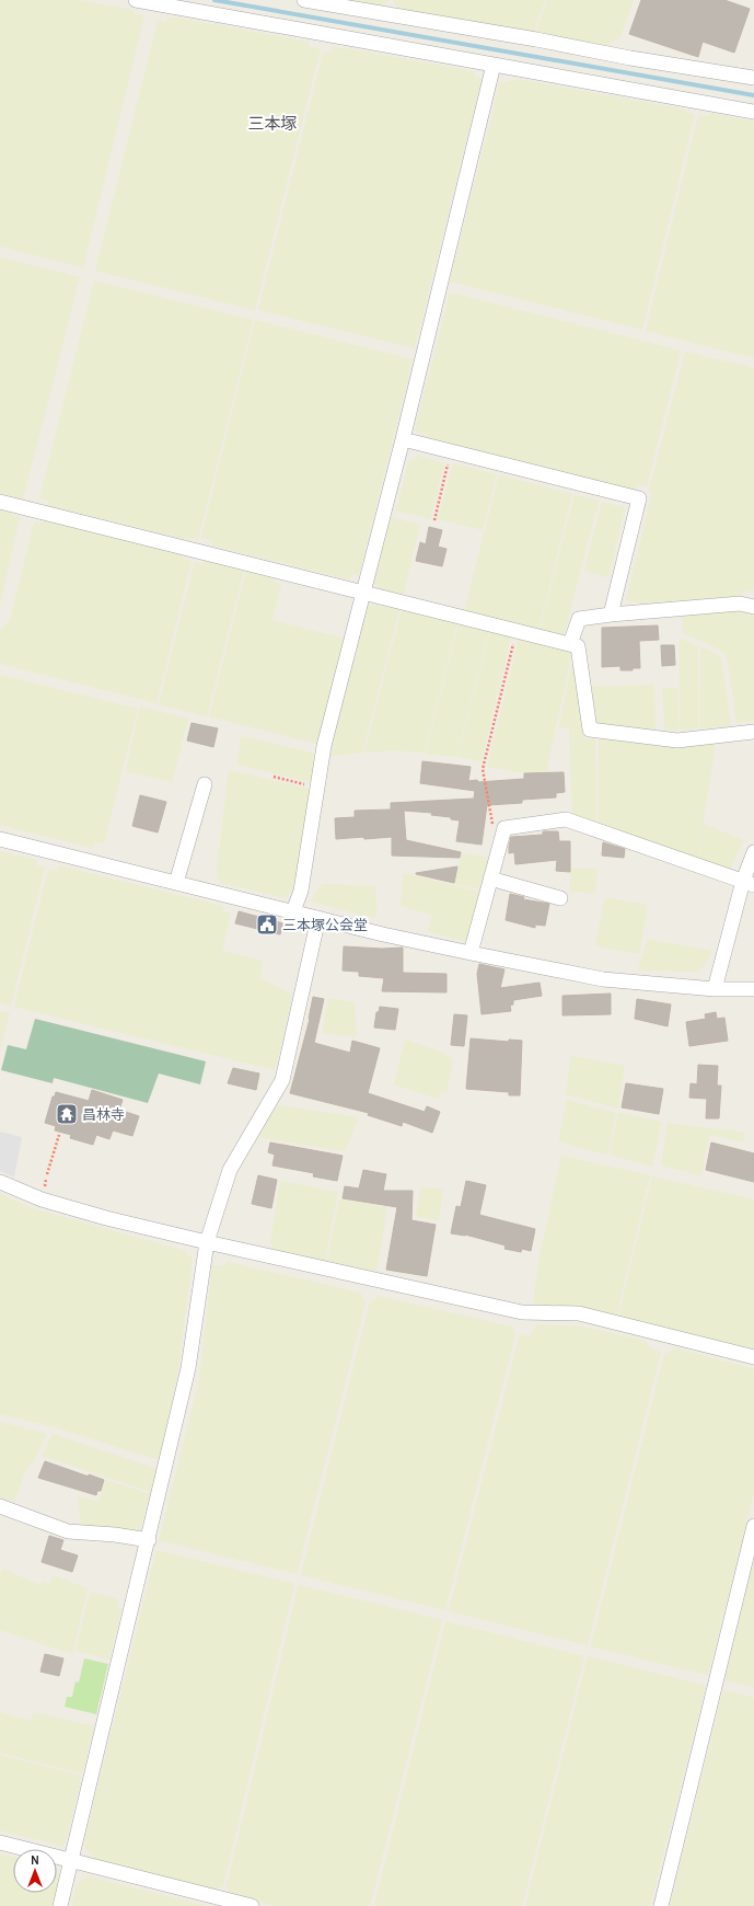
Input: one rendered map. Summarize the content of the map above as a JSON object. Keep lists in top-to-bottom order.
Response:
{
  "districts": ["三本塚"],
  "places": {
    "public building": ["三本塚公会堂"],
    "temple": ["昌林寺"]
  },
  "north": "top"
}
